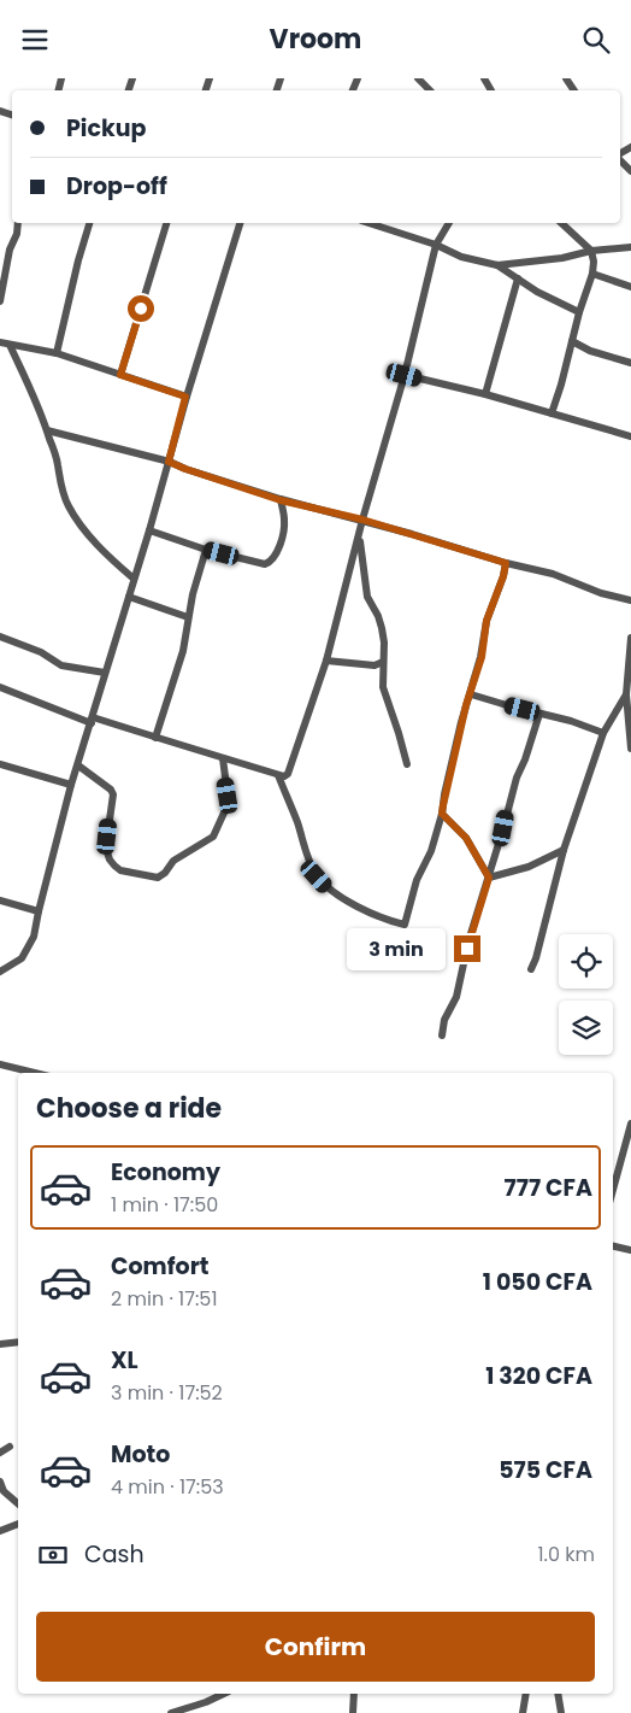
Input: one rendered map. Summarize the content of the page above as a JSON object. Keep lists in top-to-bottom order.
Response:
{
  "page": {
    "header": "Vroom",
    "banner": ["Pickup", "Drop-off"],
    "bubble": "3 min",
    "heading": "Choose a ride",
    "list": [
      {
        "name": "Economy",
        "note": "1 min · 17:50",
        "value": "777 CFA"
      },
      {
        "name": "Comfort",
        "note": "2 min · 17:51",
        "value": "1 050 CFA"
      },
      {
        "name": "XL",
        "note": "3 min · 17:52",
        "value": "1 320 CFA"
      },
      {
        "name": "Moto",
        "note": "4 min · 17:53",
        "value": "575 CFA"
      }
    ],
    "pay": ["Cash", "1.0 km"],
    "buttons": "Confirm"
  }
}
